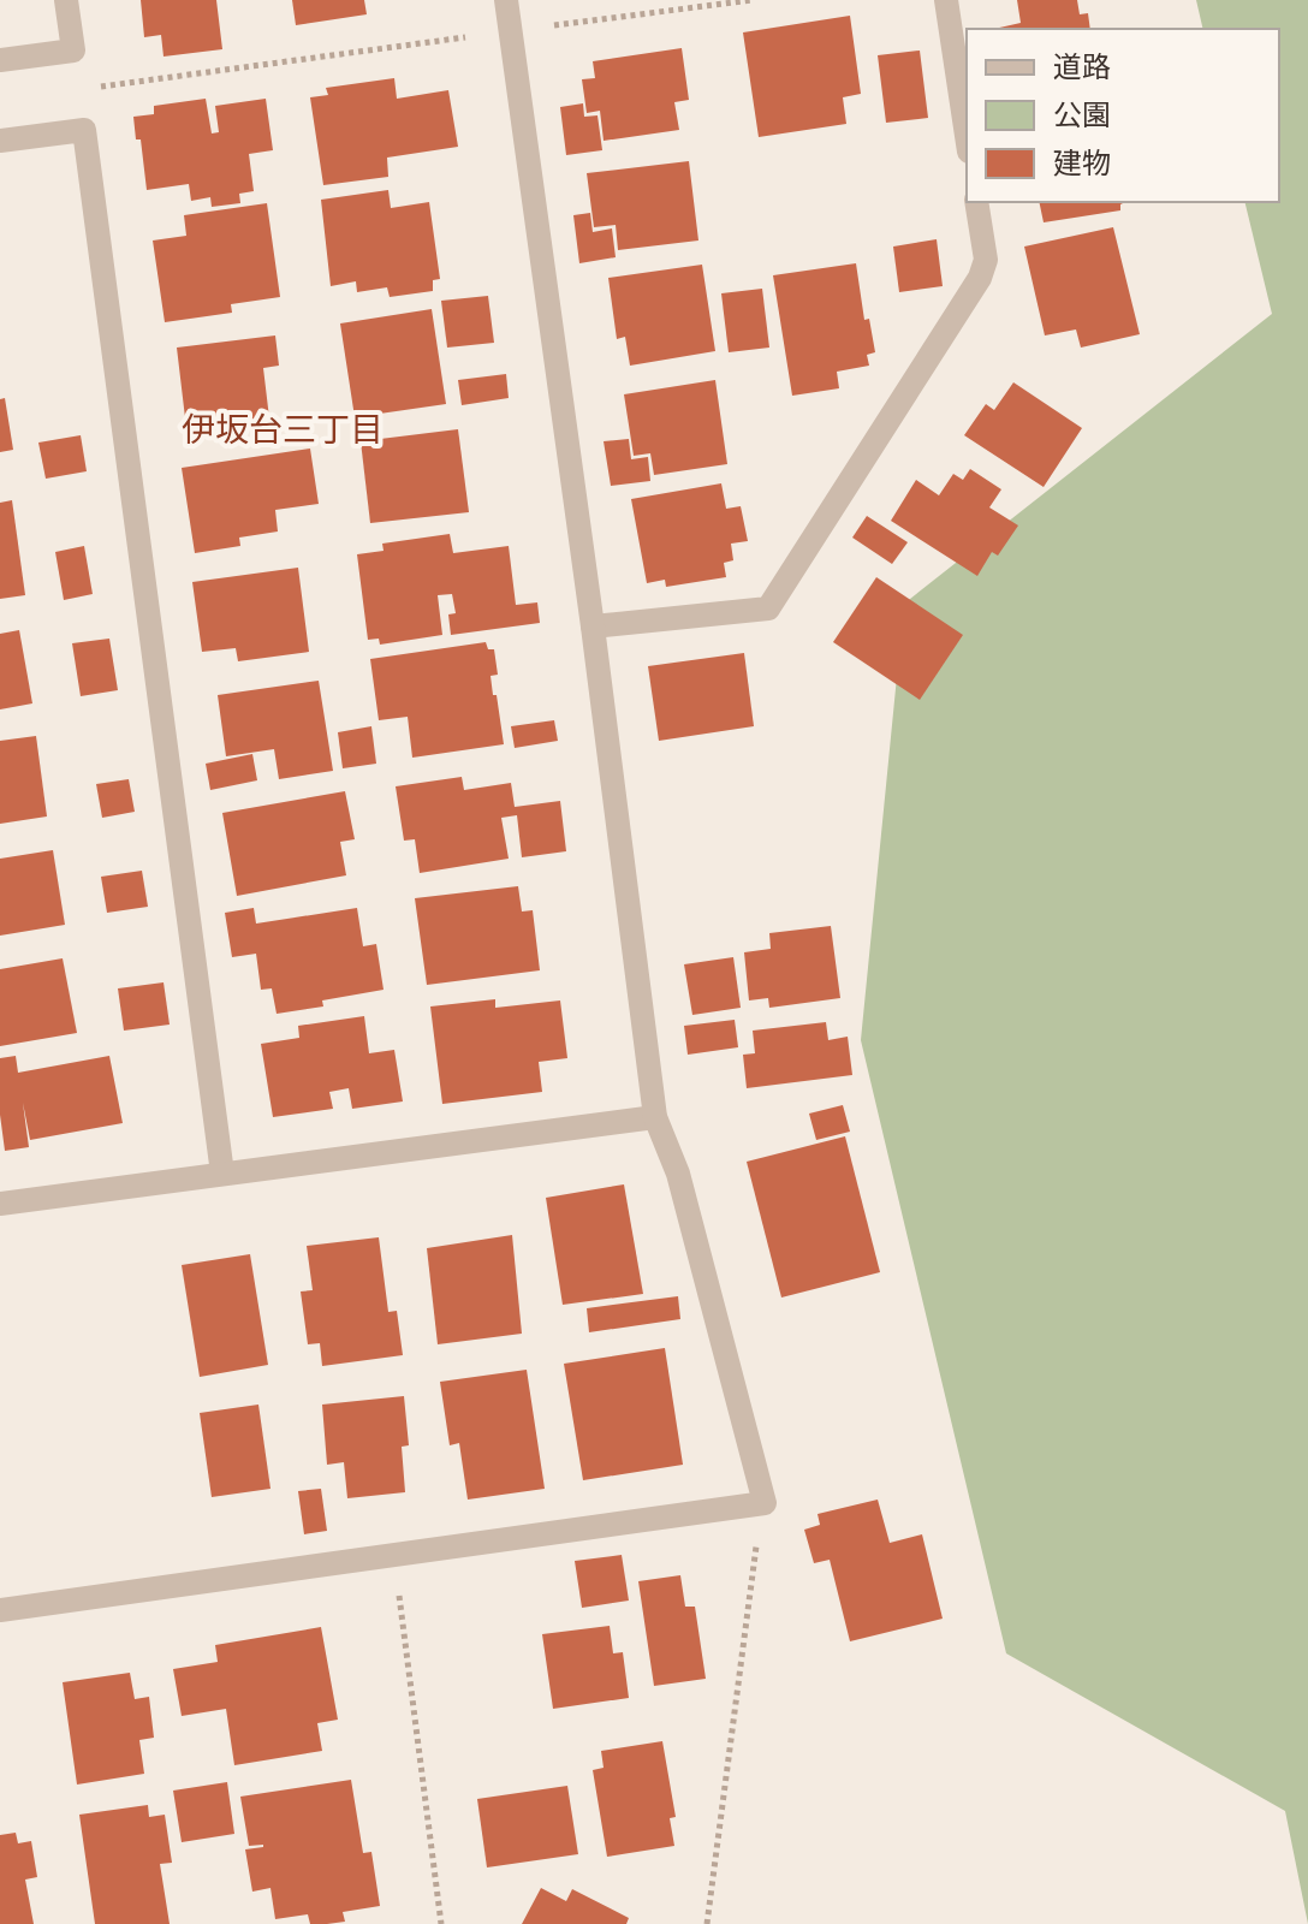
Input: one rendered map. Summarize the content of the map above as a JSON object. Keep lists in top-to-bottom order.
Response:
{
  "districts": ["伊坂台三丁目"],
  "legend": ["道路", "公園", "建物"]
}
